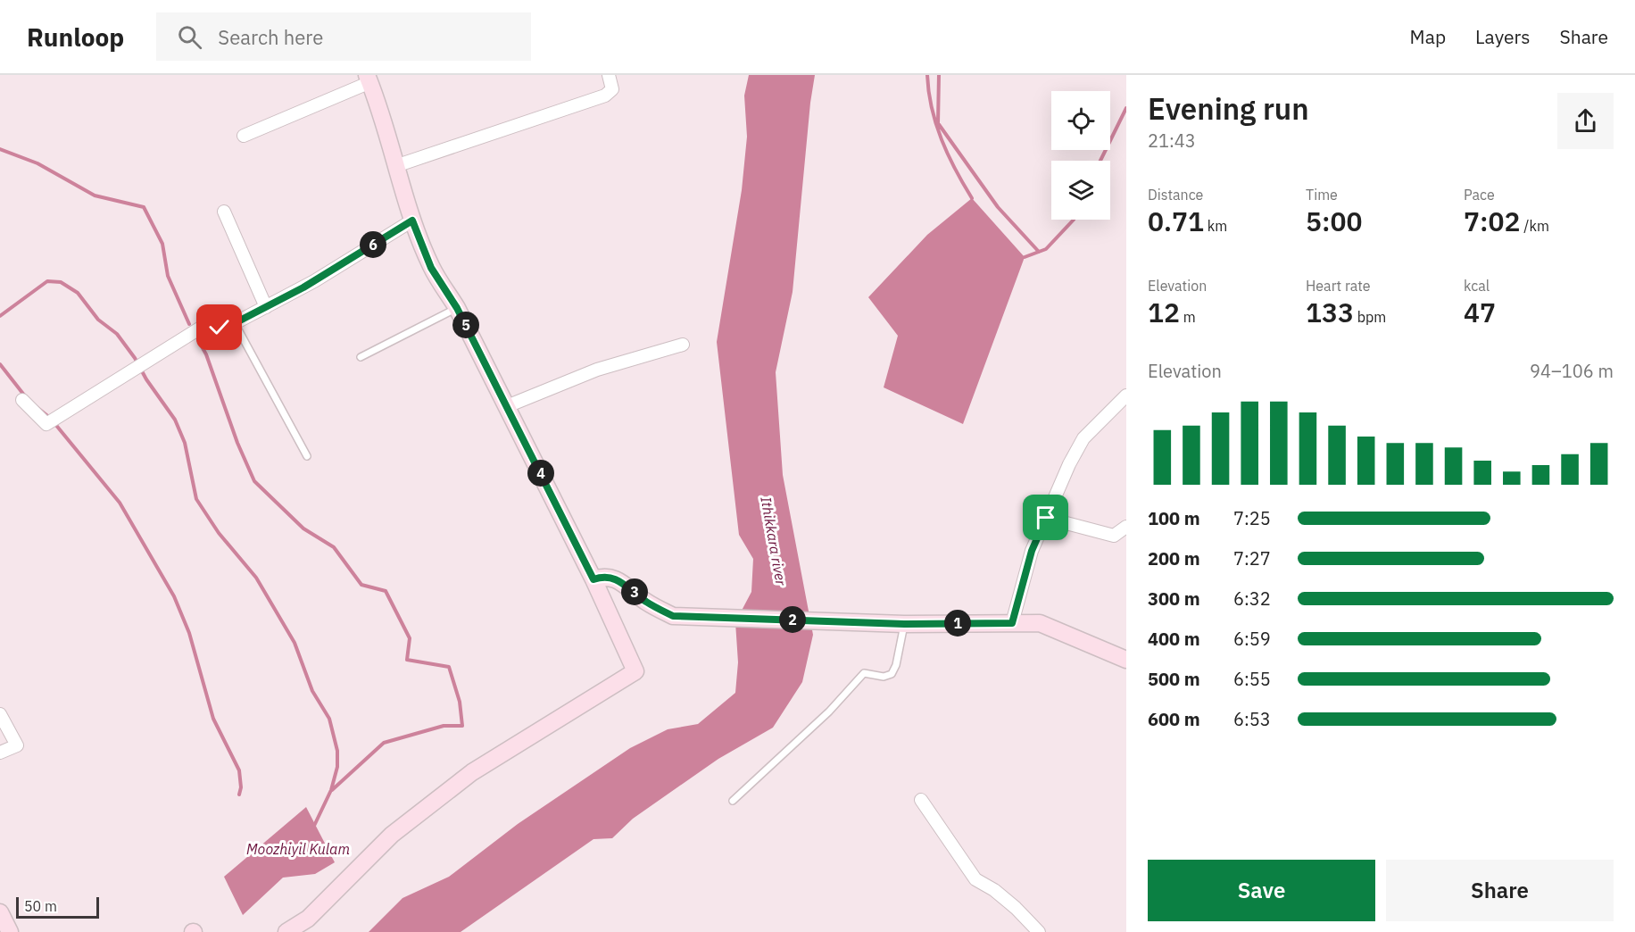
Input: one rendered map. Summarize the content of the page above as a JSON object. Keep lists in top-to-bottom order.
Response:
{
  "water": ["Ithikkara river", "Moozhiyil Kulam"],
  "scale_bar": "50 m",
  "page": {
    "header": "Runloop",
    "search": "Search here",
    "nav": ["Map", "Layers", "Share"],
    "heading": ["Evening run", "21:43"],
    "stats": [
      ["Distance", "0.71 km"],
      ["Time", "5:00"],
      ["Pace", "7:02 /km"],
      ["Elevation", "12 m"],
      ["Heart rate", "133 bpm"],
      ["kcal", "47"]
    ],
    "pins": [
      "6",
      "5",
      "4",
      "3",
      "2",
      "1"
    ],
    "chart": ["Elevation", "94–106 m"],
    "list": [
      {
        "name": "100 m",
        "note": "7:25"
      },
      {
        "name": "200 m",
        "note": "7:27"
      },
      {
        "name": "300 m",
        "note": "6:32"
      },
      {
        "name": "400 m",
        "note": "6:59"
      },
      {
        "name": "500 m",
        "note": "6:55"
      },
      {
        "name": "600 m",
        "note": "6:53"
      }
    ],
    "buttons": ["Save", "Share"],
    "scale": "50 m"
  }
}
